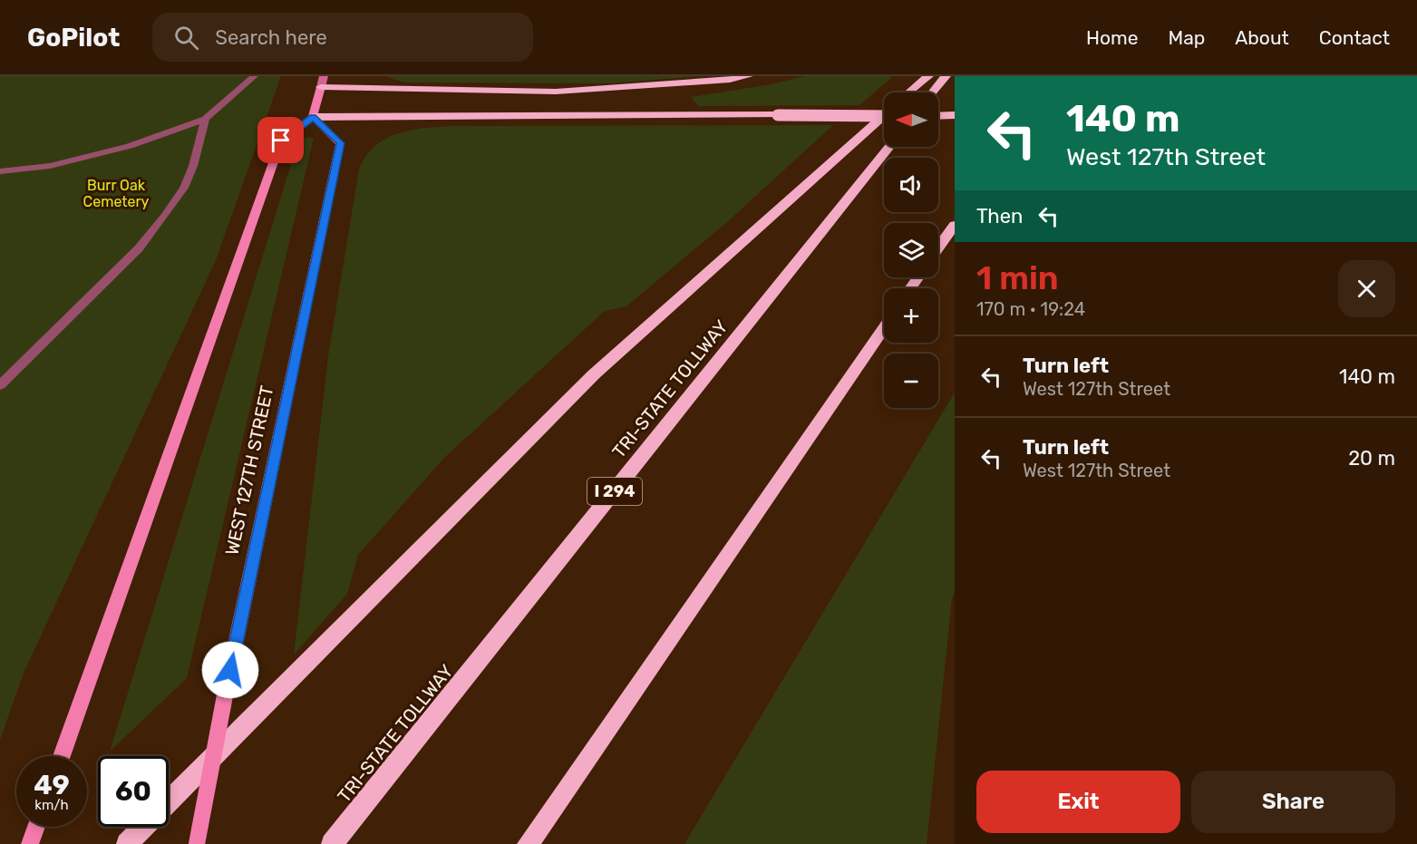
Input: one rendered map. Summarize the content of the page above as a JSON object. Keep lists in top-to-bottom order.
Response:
{
  "streets": {
    "highway": ["TRI-STATE TOLLWAY", "I 294"],
    "main road": ["WEST 127TH STREET"]
  },
  "parks": ["Burr Oak Cemetery"],
  "north": "left",
  "page": {
    "header": "GoPilot",
    "search": "Search here",
    "nav": [
      "Home",
      "Map",
      "About",
      "Contact"
    ],
    "turn": ["140 m", "West 127th Street"],
    "map_buttons": ["+", "−"],
    "then": "Then",
    "heading": ["1 min", "170 m · 19:24"],
    "list": [
      {
        "name": "Turn left",
        "note": "West 127th Street",
        "value": "140 m"
      },
      {
        "name": "Turn left",
        "note": "West 127th Street",
        "value": "20 m"
      }
    ],
    "speed": "49 km/h",
    "limit": "60",
    "buttons": ["Exit", "Share"]
  }
}
